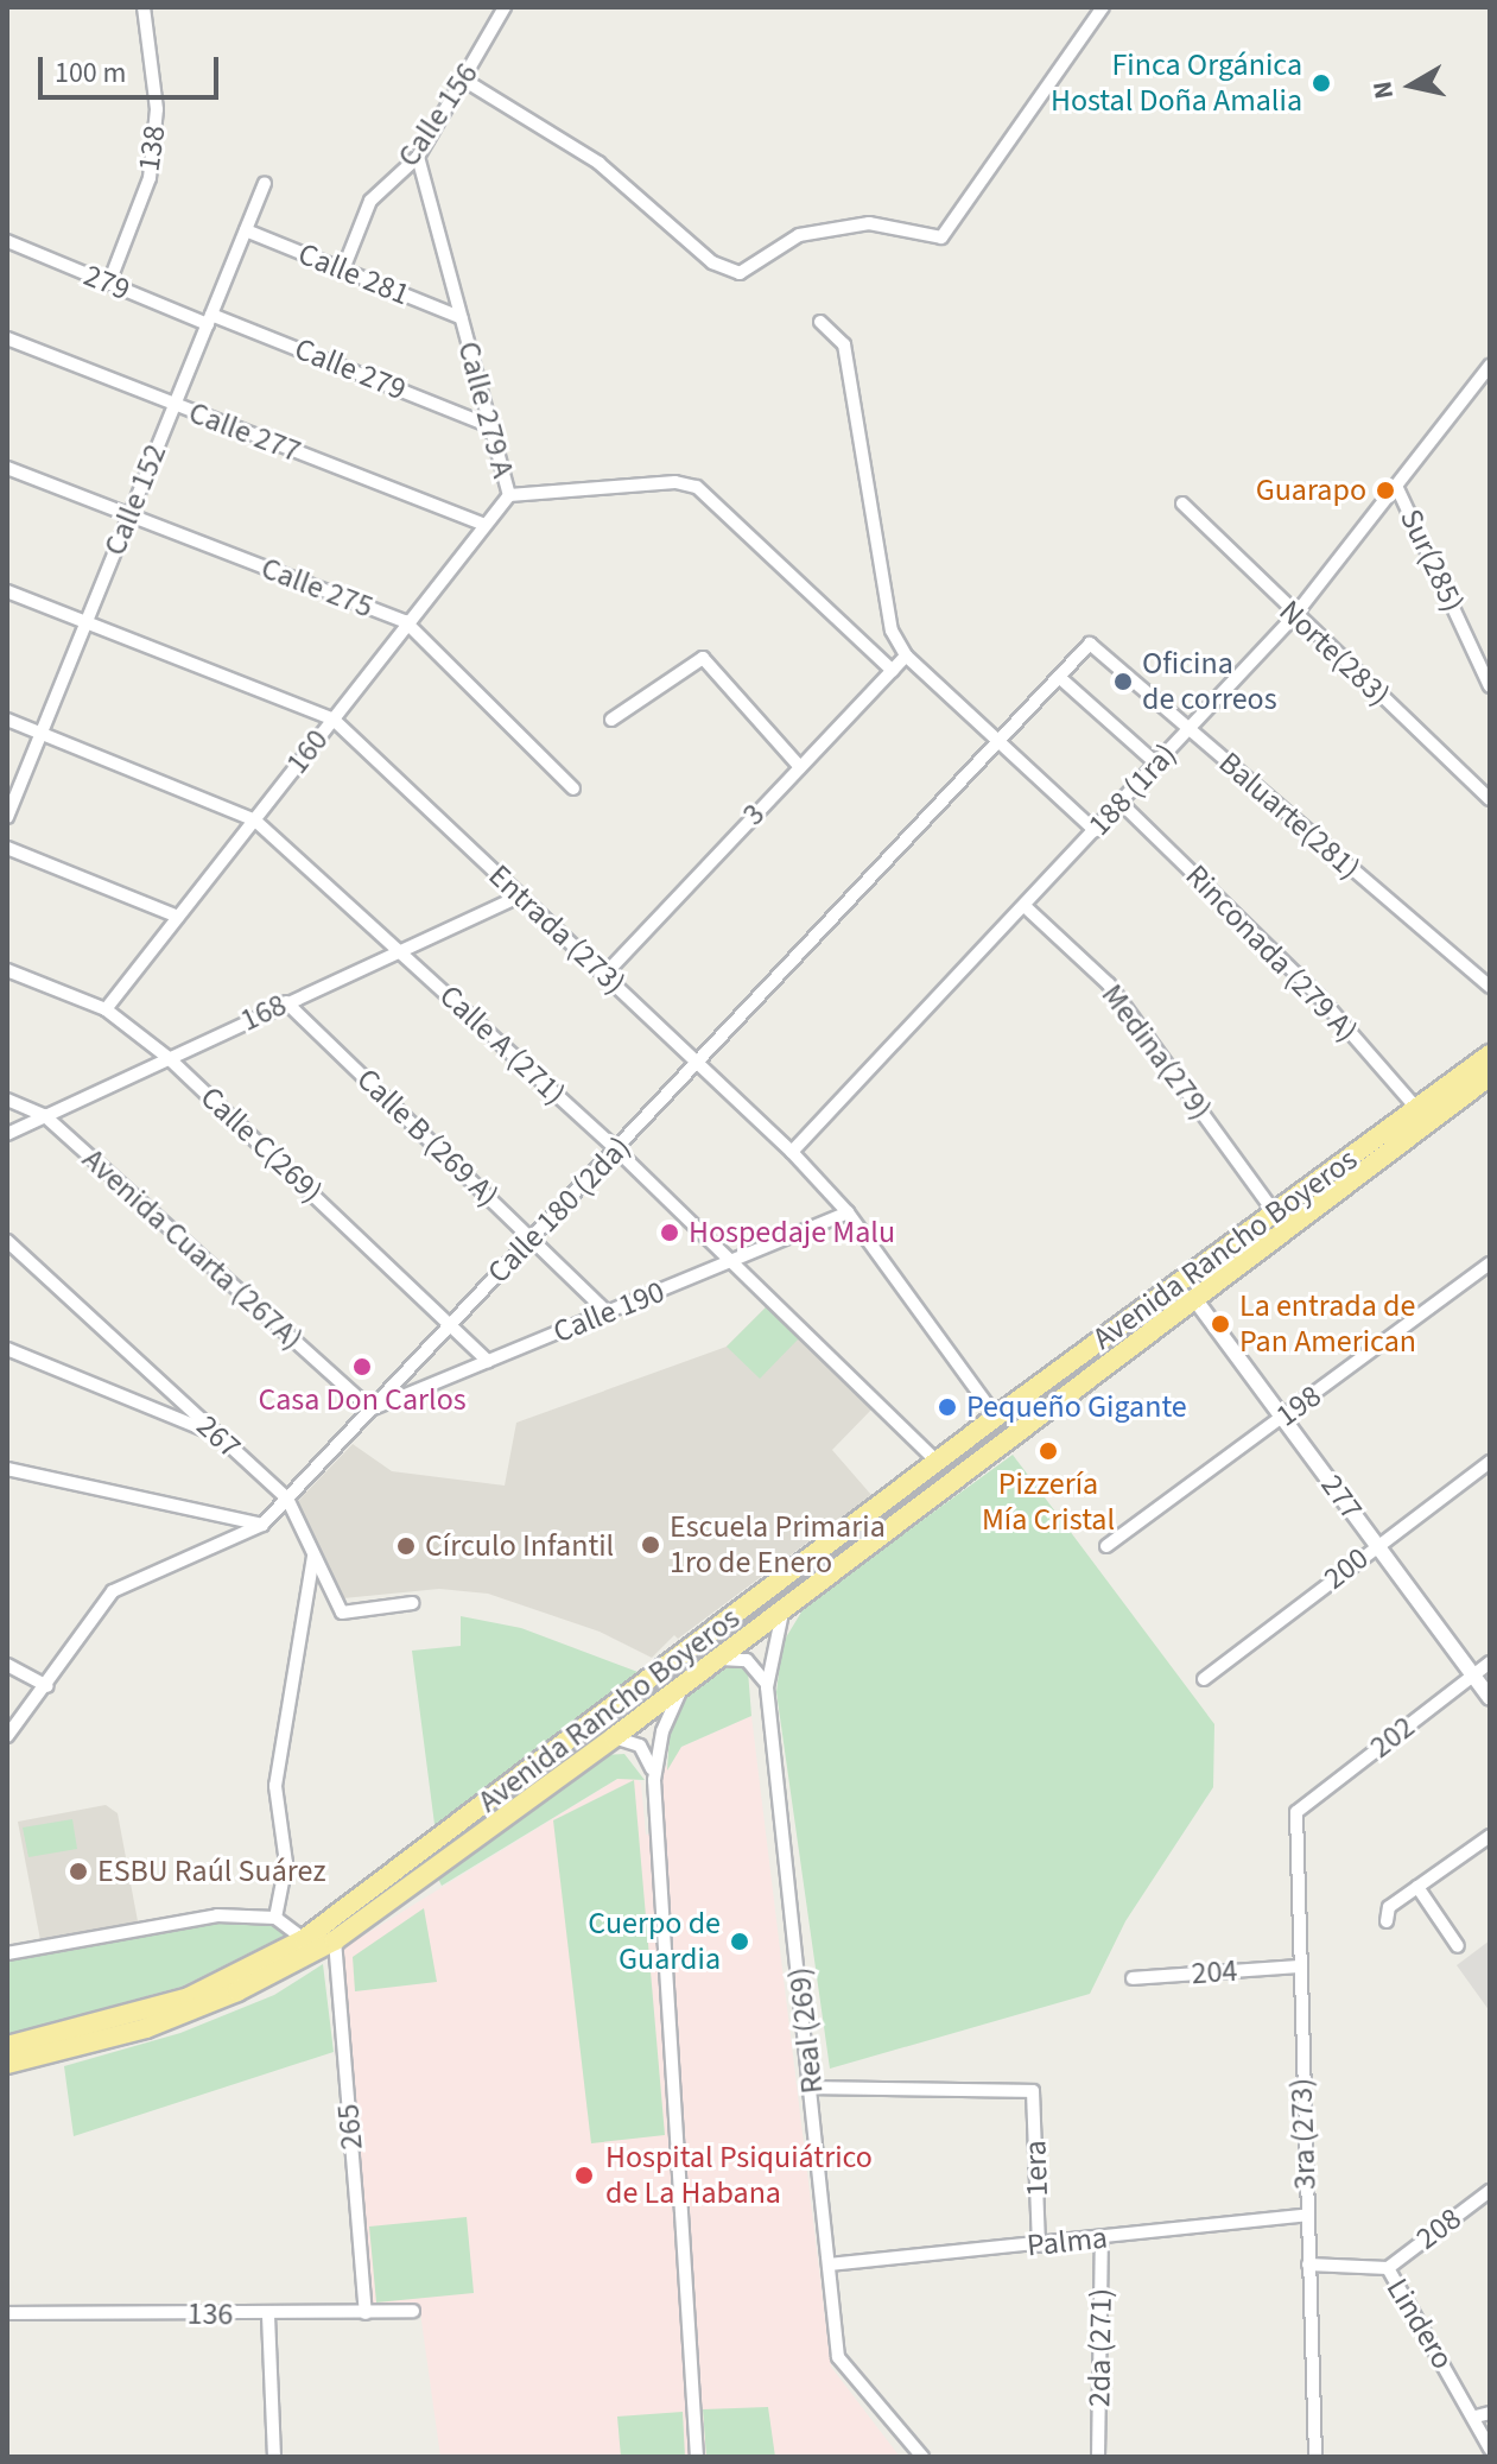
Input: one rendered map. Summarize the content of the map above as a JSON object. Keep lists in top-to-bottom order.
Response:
{
  "streets": {
    "highway": ["Avenida Rancho Boyeros"],
    "street": [
      "Calle 156",
      "138",
      "Calle 281",
      "279",
      "Calle 279",
      "Calle 279 A",
      "Calle 277",
      "Calle 152",
      "Sur(285)",
      "Calle 275",
      "Norte(283)",
      "160",
      "188 (1ra)",
      "3",
      "Baluarte(281)",
      "Entrada (273)",
      "Rinconada (279 A)",
      "168",
      "Calle A (271)",
      "Medina(279)",
      "Calle B (269 A)",
      "Calle C(269)",
      "Calle 180 (2da)",
      "Avenida Cuarta (267A)",
      "Calle 190",
      "198",
      "267",
      "277",
      "200",
      "202",
      "204",
      "Real (269)",
      "265",
      "3ra (273)",
      "1era",
      "208",
      "Palma",
      "136",
      "Lindero",
      "2da (271)"
    ]
  },
  "crossings": [
    ["Calle 156", "Calle 281"],
    ["Calle 156", "Calle 279 A"],
    ["138", "279"],
    ["Calle 281", "Calle 279 A"],
    ["Calle 281", "Calle 152"],
    ["279", "Calle 279"],
    ["279", "Calle 152"],
    ["Calle 279", "Calle 279 A"],
    ["Calle 279", "Calle 152"],
    ["Calle 279 A", "160"],
    ["Calle 279 A", "3"],
    ["Calle 277", "Calle 152"],
    ["Calle 277", "160"],
    ["Calle 152", "Calle 275"],
    ["Calle 152", "Entrada (273)"],
    ["Calle 152", "Calle A (271)"],
    ["Sur(285)", "188 (1ra)"],
    ["Calle 275", "160"],
    ["Norte(283)", "188 (1ra)"],
    ["160", "Entrada (273)"],
    ["160", "Calle A (271)"],
    ["160", "Calle C(269)"],
    ["188 (1ra)", "Baluarte(281)"],
    ["188 (1ra)", "Entrada (273)"],
    ["188 (1ra)", "Rinconada (279 A)"],
    ["188 (1ra)", "Medina(279)"],
    ["3", "Entrada (273)"],
    ["Baluarte(281)", "Calle 180 (2da)"],
    ["Entrada (273)", "168"],
    ["Entrada (273)", "Calle 180 (2da)"],
    ["Entrada (273)", "Avenida Rancho Boyeros"],
    ["Entrada (273)", "Calle 190"],
    ["Rinconada (279 A)", "Avenida Rancho Boyeros"],
    ["168", "Calle A (271)"],
    ["168", "Calle B (269 A)"],
    ["168", "Calle C(269)"],
    ["168", "Avenida Cuarta (267A)"],
    ["Calle A (271)", "Calle 180 (2da)"],
    ["Calle A (271)", "Avenida Rancho Boyeros"],
    ["Calle A (271)", "Calle 190"],
    ["Medina(279)", "Avenida Rancho Boyeros"],
    ["Calle B (269 A)", "Calle 180 (2da)"],
    ["Calle B (269 A)", "Calle 190"],
    ["Calle C(269)", "Calle 180 (2da)"],
    ["Calle C(269)", "Calle 190"],
    ["Calle 180 (2da)", "Avenida Cuarta (267A)"],
    ["Calle 180 (2da)", "Calle 190"],
    ["Calle 180 (2da)", "267"],
    ["Avenida Cuarta (267A)", "Calle 190"],
    ["Avenida Rancho Boyeros", "277"],
    ["Avenida Rancho Boyeros", "Real (269)"],
    ["Avenida Rancho Boyeros", "265"],
    ["198", "277"],
    ["277", "200"],
    ["277", "202"],
    ["202", "3ra (273)"],
    ["204", "3ra (273)"],
    ["Real (269)", "1era"],
    ["Real (269)", "Palma"],
    ["265", "136"],
    ["3ra (273)", "Palma"],
    ["3ra (273)", "Lindero"],
    ["1era", "Palma"],
    ["208", "Lindero"],
    ["Palma", "2da (271)"]
  ],
  "places": [
    "Finca Orgánica Hostal Doña Amalia",
    "Guarapo",
    "Oficina de correos",
    "Hospedaje Malu",
    "La entrada de Pan American",
    "Casa Don Carlos",
    "Pequeño Gigante",
    "Pizzería Mía Cristal",
    "Escuela Primaria 1ro de Enero",
    "Círculo Infantil",
    "ESBU Raúl Suárez",
    "Cuerpo de Guardia",
    "Hospital Psiquiátrico de La Habana"
  ],
  "scale_bar": "100 m",
  "north": "left"
}
